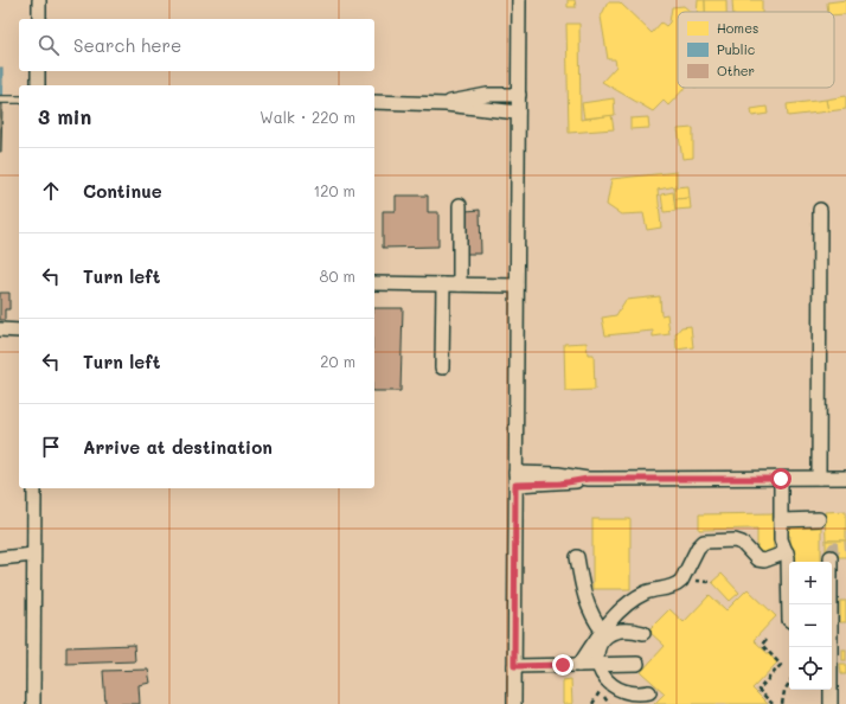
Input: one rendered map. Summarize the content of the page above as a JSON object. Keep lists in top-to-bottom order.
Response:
{
  "legend": ["Homes", "Public", "Other"],
  "page": {
    "search": "Search here",
    "heading": ["3 min", "Walk · 220 m"],
    "list": [
      ["Continue", "120 m"],
      ["Turn left", "80 m"],
      ["Turn left", "20 m"],
      "Arrive at destination"
    ],
    "map_buttons": ["+", "−"]
  }
}
